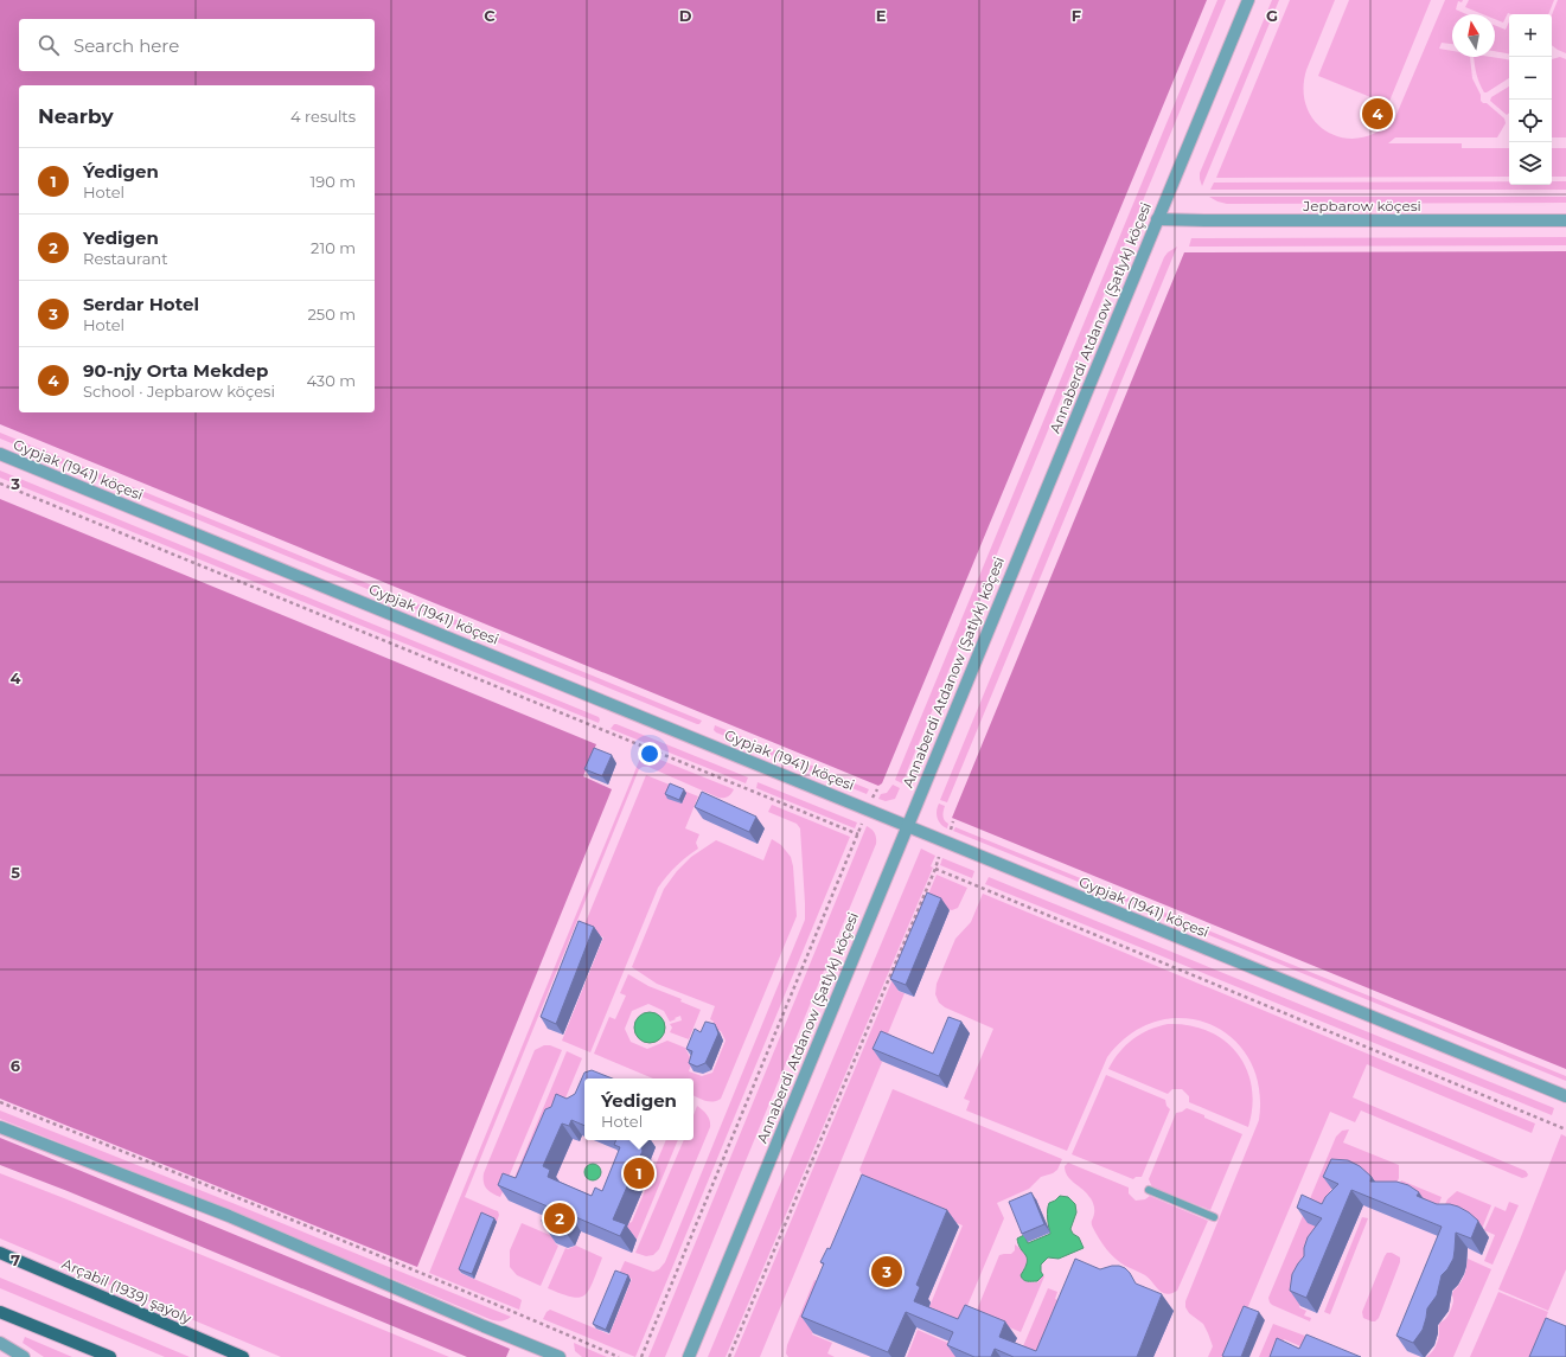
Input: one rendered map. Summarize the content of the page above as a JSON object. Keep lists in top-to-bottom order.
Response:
{
  "streets": {
    "main road": ["Arçabil (1939) şaýoly"],
    "street": ["Jepbarow köçesi", "Annaberdi Atdanow (Şatlyk) köçesi", "Gypjak (1941) köçesi"]
  },
  "crossings": [
    ["Jepbarow köçesi", "Annaberdi Atdanow (Şatlyk) köçesi"],
    ["Annaberdi Atdanow (Şatlyk) köçesi", "Gypjak (1941) köçesi"]
  ],
  "north": "top",
  "page": {
    "map_buttons": ["+", "−"],
    "search": "Search here",
    "heading": ["Nearby", "4 results"],
    "pins": [
      "4",
      "1",
      "2",
      "3"
    ],
    "list": [
      {
        "mark": "1",
        "name": "Ýedigen",
        "note": "Hotel",
        "value": "190 m"
      },
      {
        "mark": "2",
        "name": "Yedigen",
        "note": "Restaurant",
        "value": "210 m"
      },
      {
        "mark": "3",
        "name": "Serdar Hotel",
        "note": "Hotel",
        "value": "250 m"
      },
      {
        "mark": "4",
        "name": "90-njy Orta Mekdep",
        "note": "School · Jepbarow köçesi",
        "value": "430 m"
      }
    ],
    "popup": ["Ýedigen", "Hotel"]
  },
  "grid": {
    "columns": [
      "C",
      "D",
      "E",
      "F",
      "G"
    ],
    "rows": [
      "3",
      "4",
      "5",
      "6",
      "7"
    ]
  }
}
